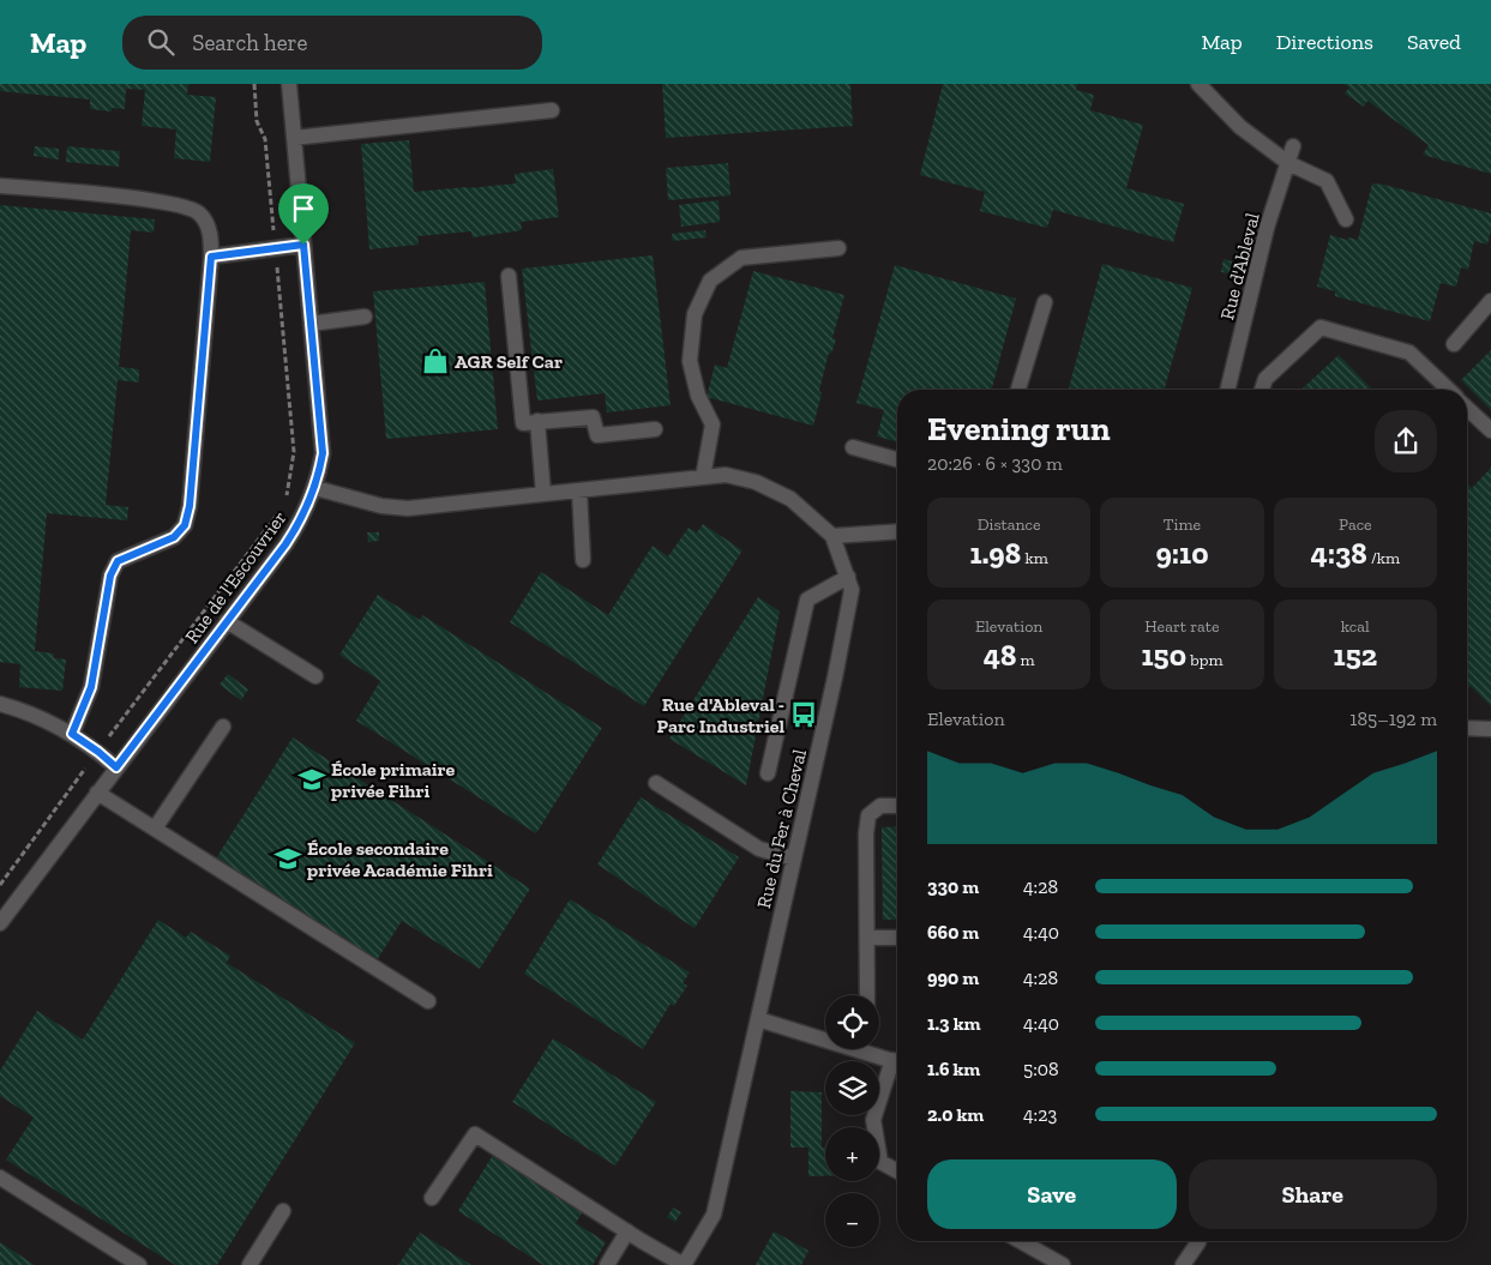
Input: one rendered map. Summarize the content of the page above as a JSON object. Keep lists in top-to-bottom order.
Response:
{
  "streets": {
    "street": ["Rue d'Ableval", "Rue de l'Escouvrier", "Rue du Fer à Cheval"]
  },
  "crossings": [
    ["Rue de l'Escouvrier", "Rue du Fer à Cheval"]
  ],
  "places": {
    "shop": ["AGR Self Car"],
    "bus stop": ["Rue d'Ableval - Parc Industriel"],
    "school or university": ["École primaire privée Fihri", "École secondaire privée Académie Fihri"]
  },
  "page": {
    "header": "Map",
    "search": "Search here",
    "nav": ["Map", "Directions", "Saved"],
    "heading": ["Evening run", "20:26 · 6 × 330 m"],
    "stats": [
      ["Distance", "1.98 km"],
      ["Time", "9:10"],
      ["Pace", "4:38 /km"],
      ["Elevation", "48 m"],
      ["Heart rate", "150 bpm"],
      ["kcal", "152"]
    ],
    "chart": ["Elevation", "185–192 m"],
    "list": [
      {
        "name": "330 m",
        "note": "4:28"
      },
      {
        "name": "660 m",
        "note": "4:40"
      },
      {
        "name": "990 m",
        "note": "4:28"
      },
      {
        "name": "1.3 km",
        "note": "4:40"
      },
      {
        "name": "1.6 km",
        "note": "5:08"
      },
      {
        "name": "2.0 km",
        "note": "4:23"
      }
    ],
    "map_buttons": ["+", "−"],
    "buttons": ["Save", "Share"]
  }
}
